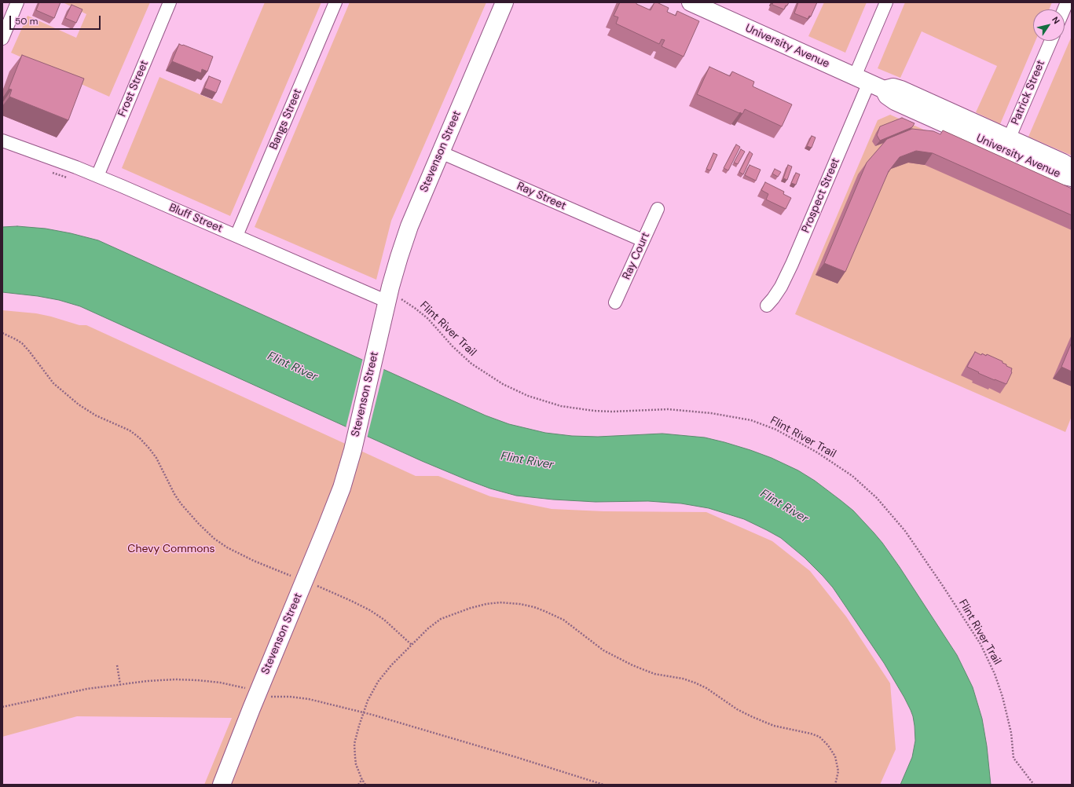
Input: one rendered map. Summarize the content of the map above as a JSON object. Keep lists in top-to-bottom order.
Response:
{
  "streets": {
    "street": [
      "University Avenue",
      "Frost Street",
      "Patrick Street",
      "Bangs Street",
      "Stevenson Street",
      "Prospect Street",
      "Ray Street",
      "Bluff Street",
      "Ray Court"
    ],
    "path": ["Flint River Trail"]
  },
  "crossings": [
    ["University Avenue", "Patrick Street"],
    ["University Avenue", "Prospect Street"],
    ["Frost Street", "Bluff Street"],
    ["Bangs Street", "Bluff Street"],
    ["Stevenson Street", "Ray Street"],
    ["Stevenson Street", "Bluff Street"],
    ["Stevenson Street", "Flint River Trail"],
    ["Ray Street", "Ray Court"],
    ["Bluff Street", "Flint River Trail"]
  ],
  "water": ["Flint River"],
  "parks": ["Chevy Commons"],
  "scale_bar": "50 m",
  "north": "top right"
}
